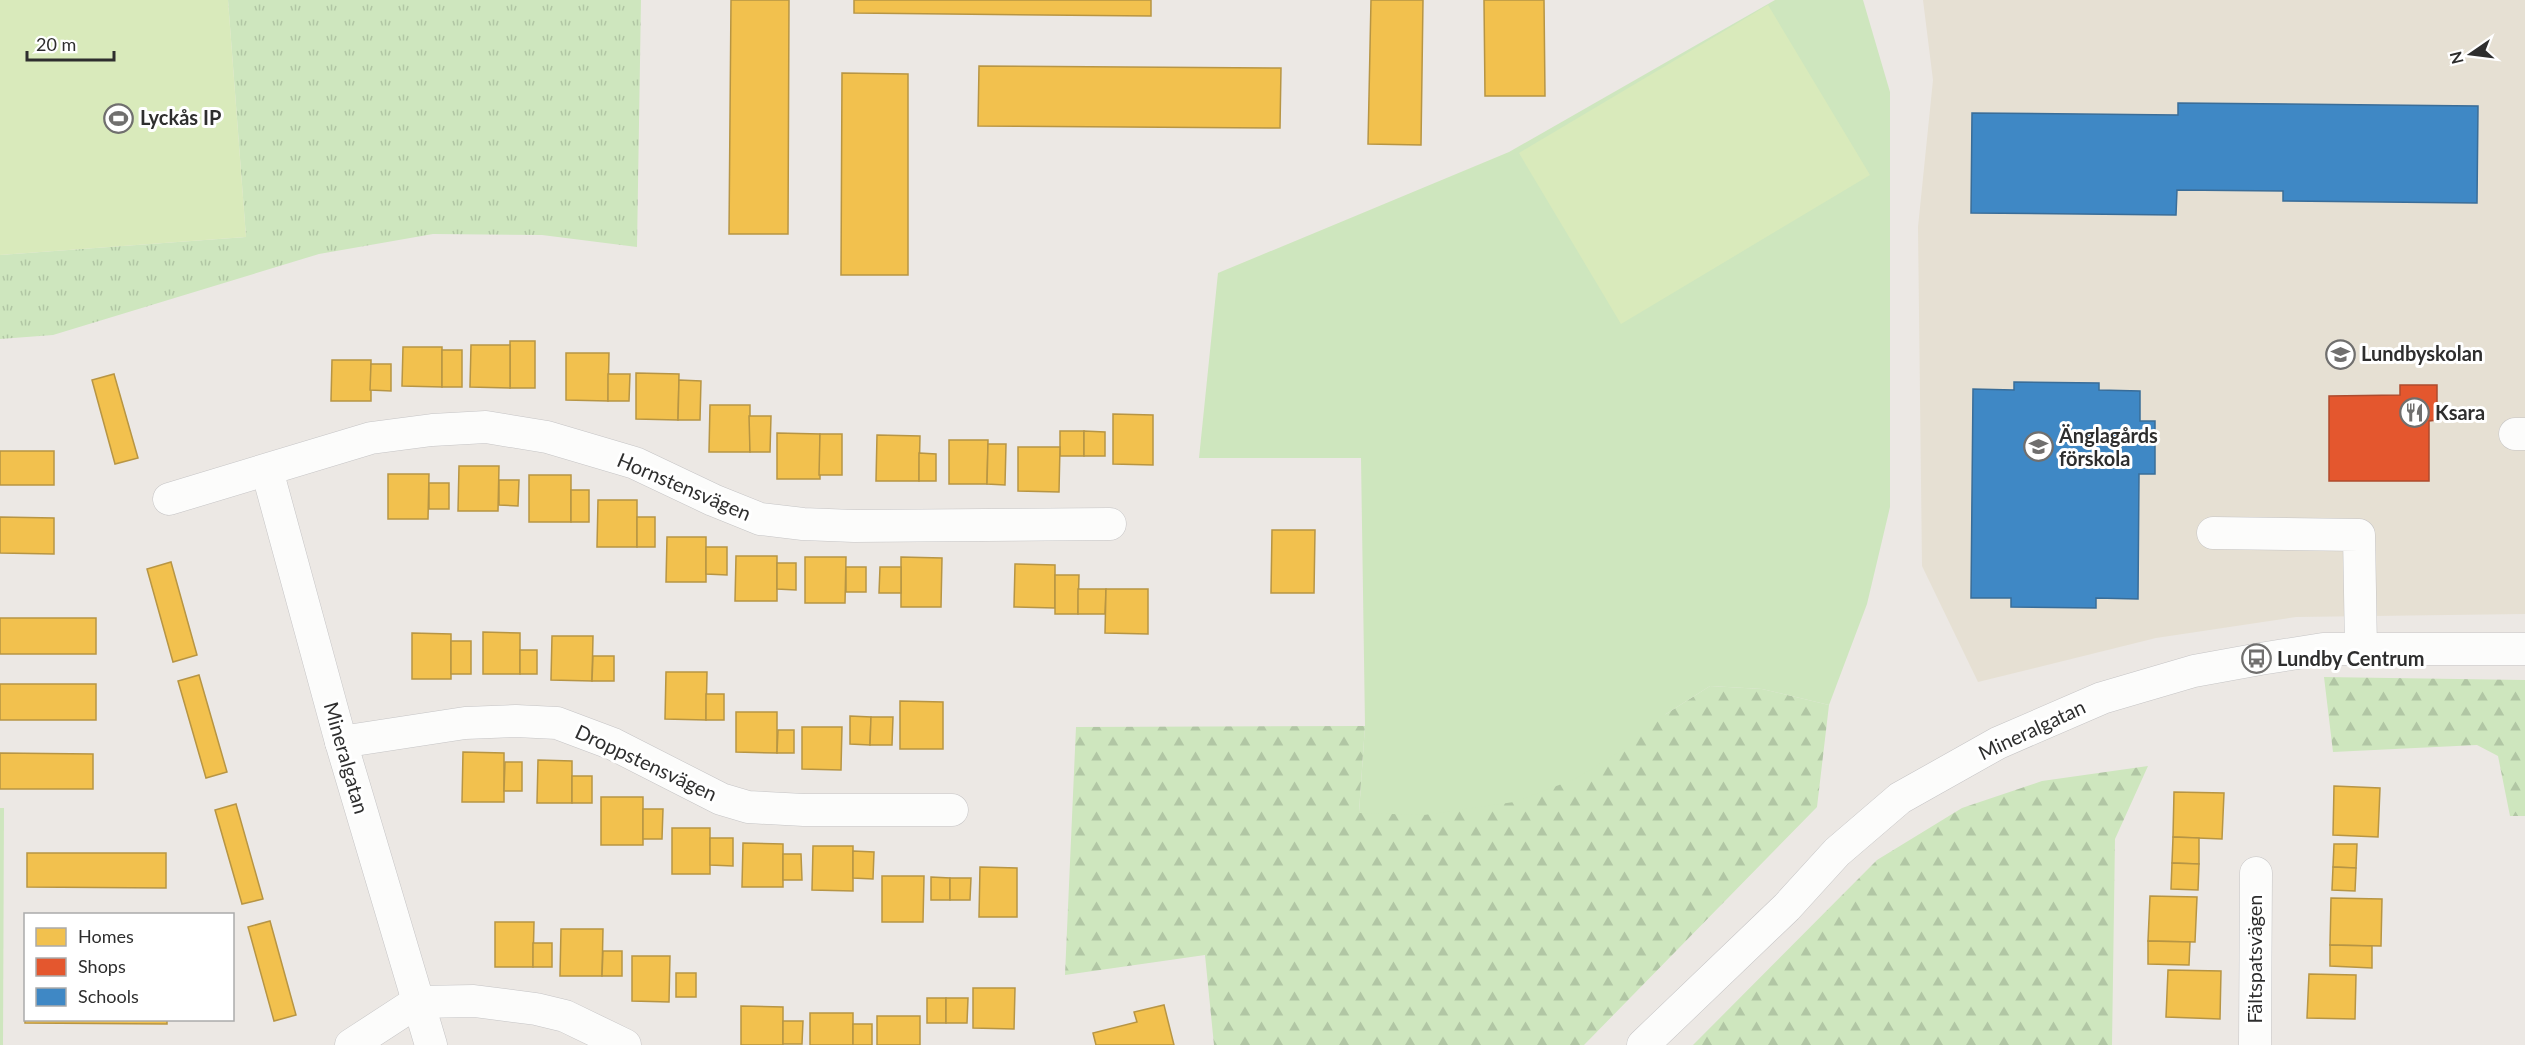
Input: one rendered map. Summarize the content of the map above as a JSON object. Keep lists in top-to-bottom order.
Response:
{
  "streets": {
    "street": [
      "Hornstensvägen",
      "Mineralgatan",
      "Droppstensvägen",
      "Fältspatsvägen"
    ]
  },
  "crossings": [
    ["Hornstensvägen", "Mineralgatan"],
    ["Mineralgatan", "Droppstensvägen"]
  ],
  "places": {
    "sports": ["Lyckås IP"],
    "school or university": ["Lundbyskolan", "Änglagårds förskola"],
    "restaurant": ["Ksara"],
    "bus stop": ["Lundby Centrum"]
  },
  "legend": ["Homes", "Shops", "Schools"],
  "scale_bar": "20 m",
  "north": "left"
}
